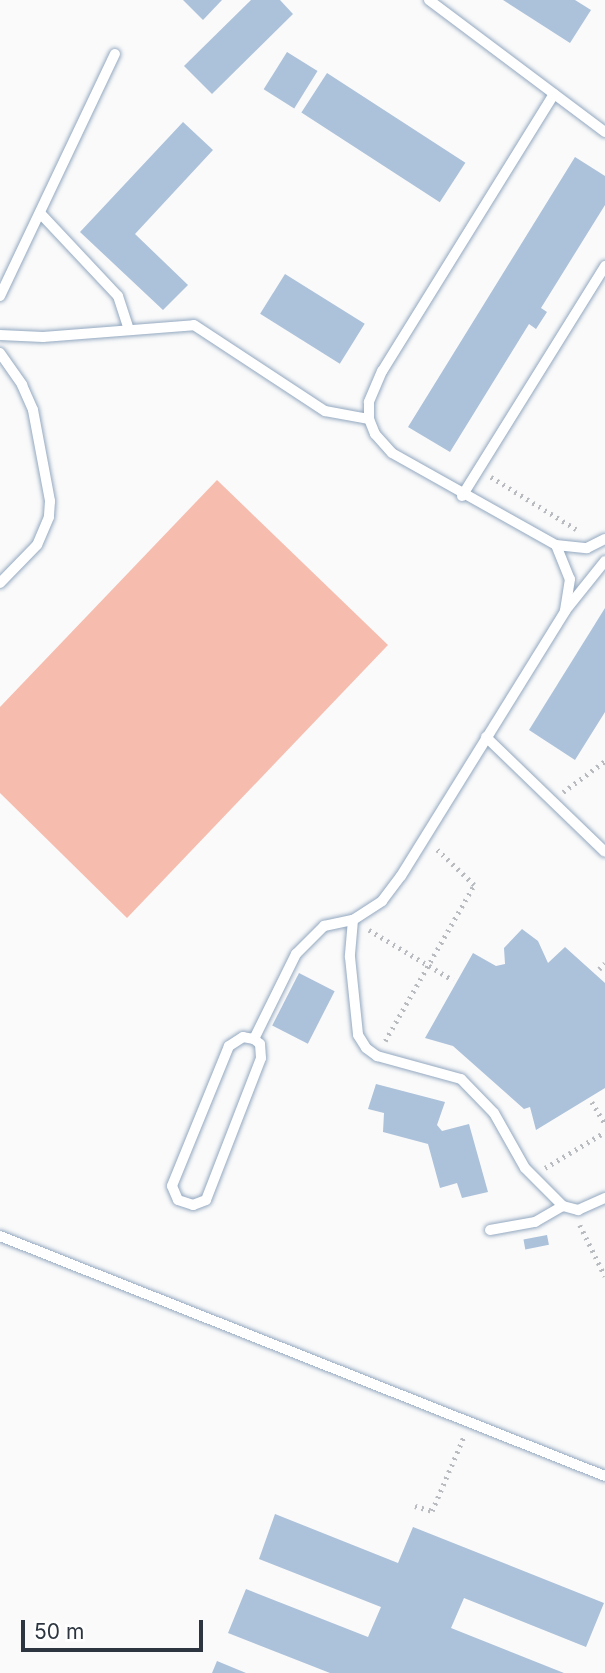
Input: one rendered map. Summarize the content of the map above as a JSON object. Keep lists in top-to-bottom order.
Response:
{
  "scale_bar": "50 m"
}
